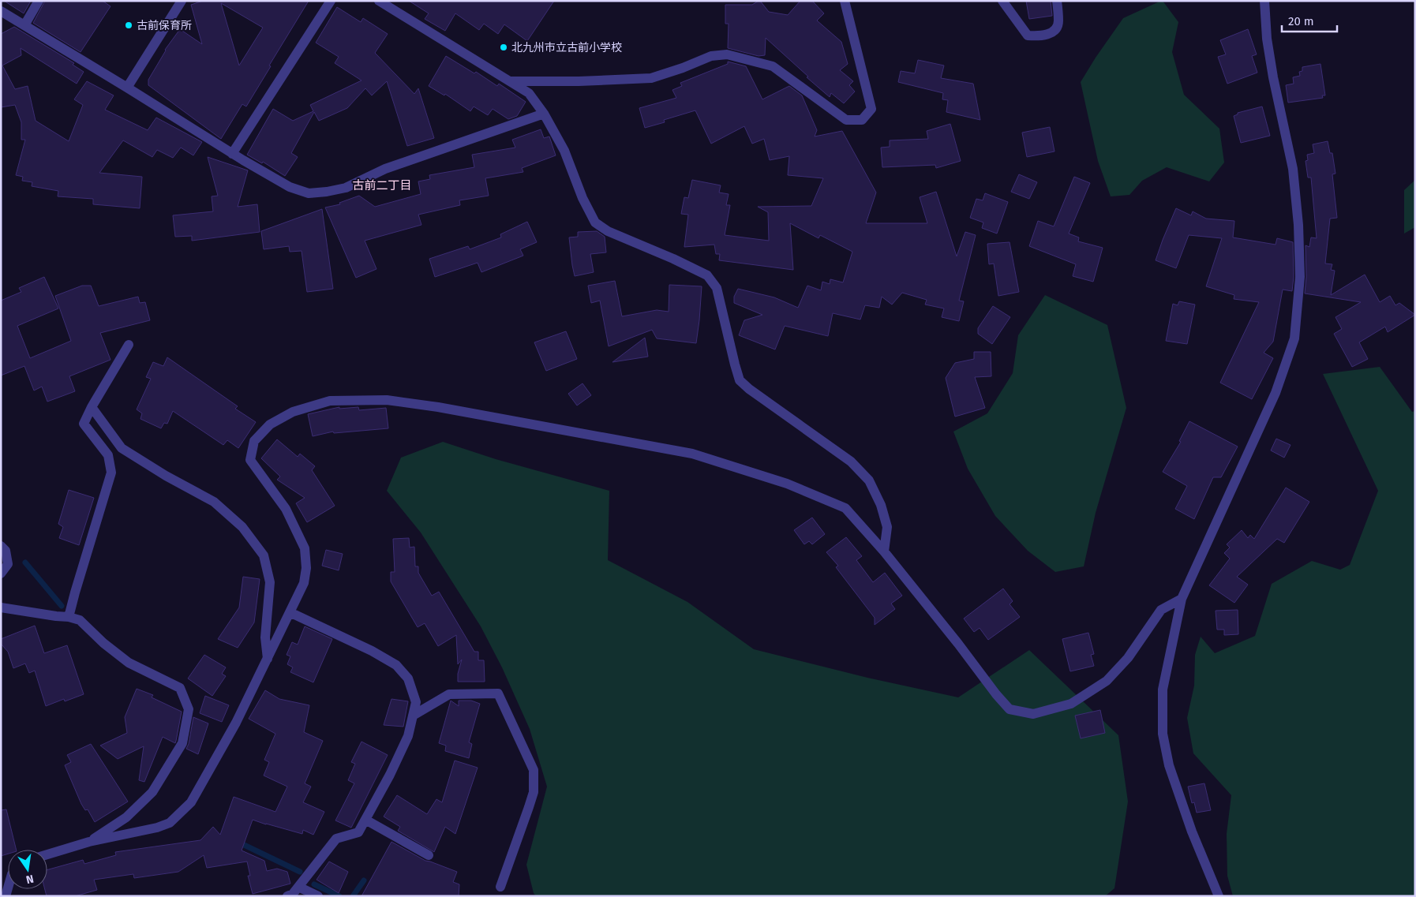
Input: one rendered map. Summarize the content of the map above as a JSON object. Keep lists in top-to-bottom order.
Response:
{
  "districts": ["古前二丁目"],
  "places": ["古前保育所", "北九州市立古前小学校"],
  "scale_bar": "20 m",
  "north": "bottom"
}
